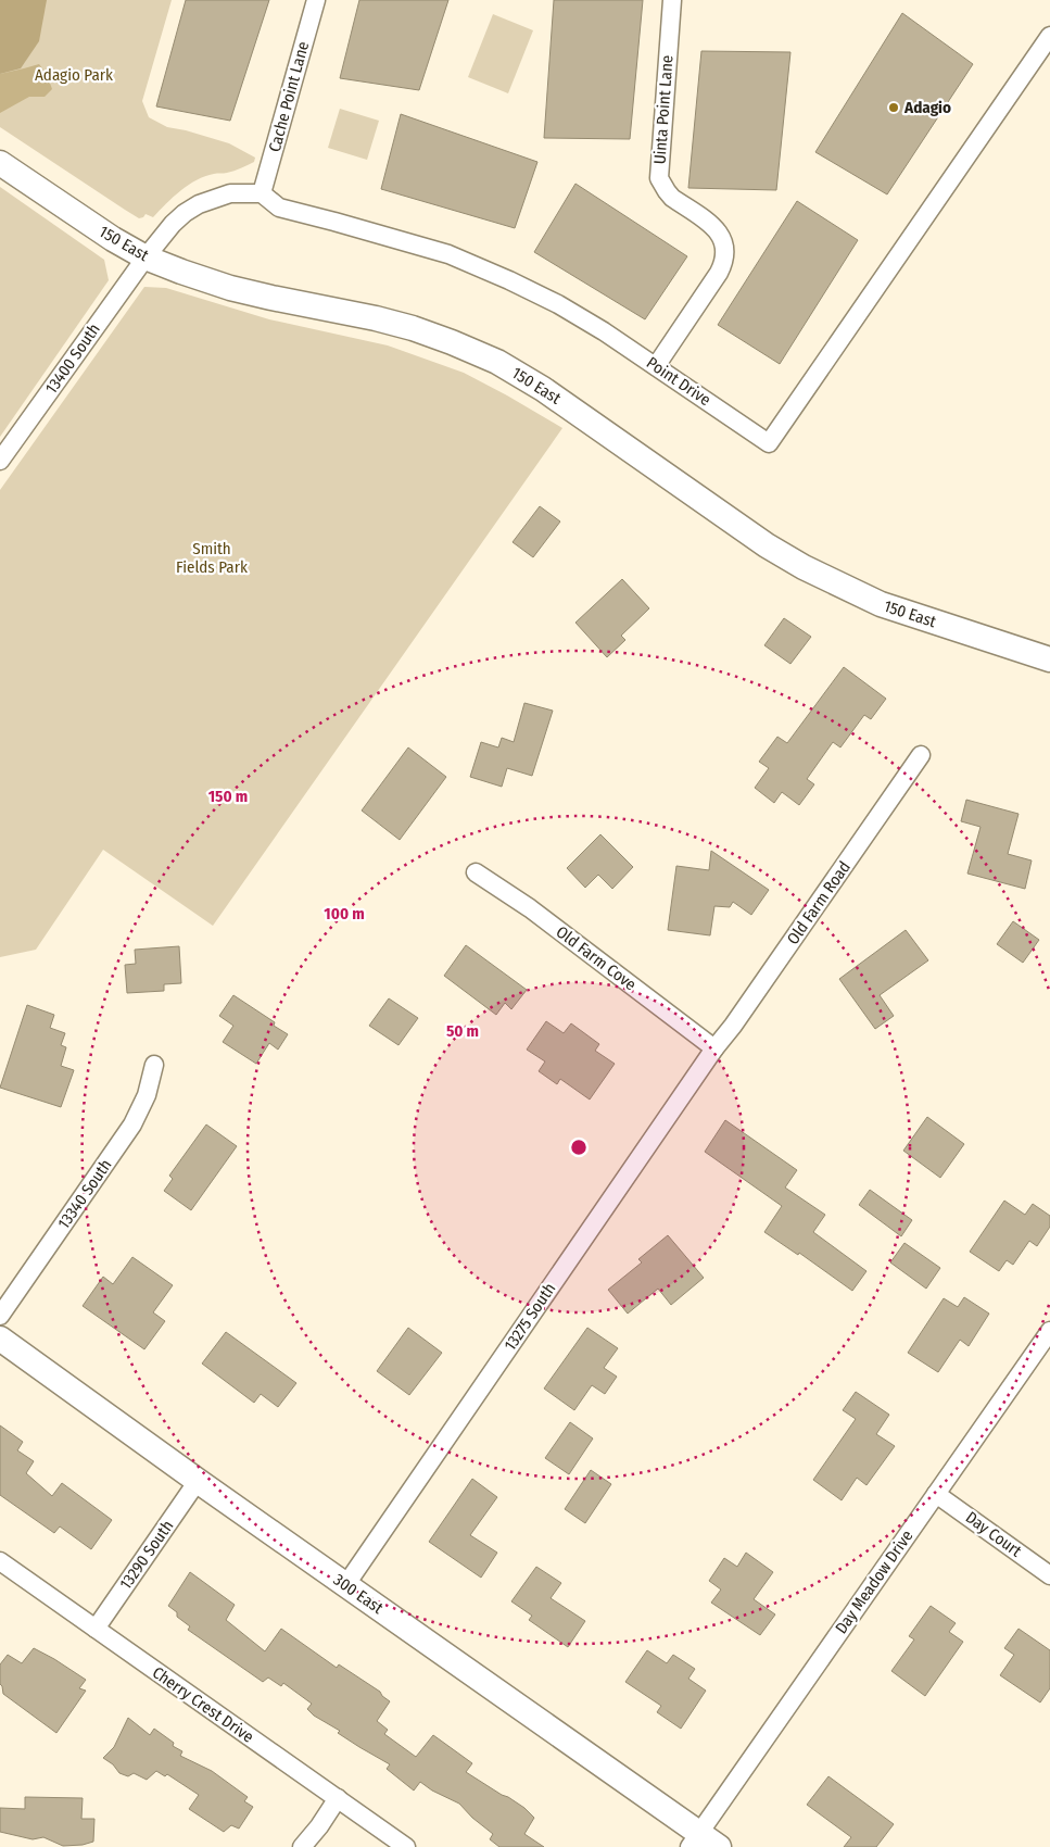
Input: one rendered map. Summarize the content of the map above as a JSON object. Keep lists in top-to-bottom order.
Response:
{
  "streets": {
    "street": [
      "Cache Point Lane",
      "Uinta Point Lane",
      "150 East",
      "13400 South",
      "Point Drive",
      "Old Farm Road",
      "Old Farm Cove",
      "13340 South",
      "13275 South",
      "Day Court",
      "13290 South",
      "Day Meadow Drive",
      "300 East",
      "Cherry Crest Drive"
    ]
  },
  "crossings": [
    ["Cache Point Lane", "Point Drive"],
    ["Uinta Point Lane", "Point Drive"],
    ["150 East", "13400 South"],
    ["Old Farm Road", "Old Farm Cove"],
    ["Old Farm Road", "13275 South"],
    ["Old Farm Cove", "13275 South"],
    ["13275 South", "300 East"],
    ["Day Court", "Day Meadow Drive"],
    ["13290 South", "300 East"],
    ["13290 South", "Cherry Crest Drive"],
    ["Day Meadow Drive", "300 East"]
  ],
  "parks": ["Adagio Park", "Smith Fields Park"],
  "places": ["Adagio"],
  "rings": ["150 m", "100 m", "50 m"]
}
